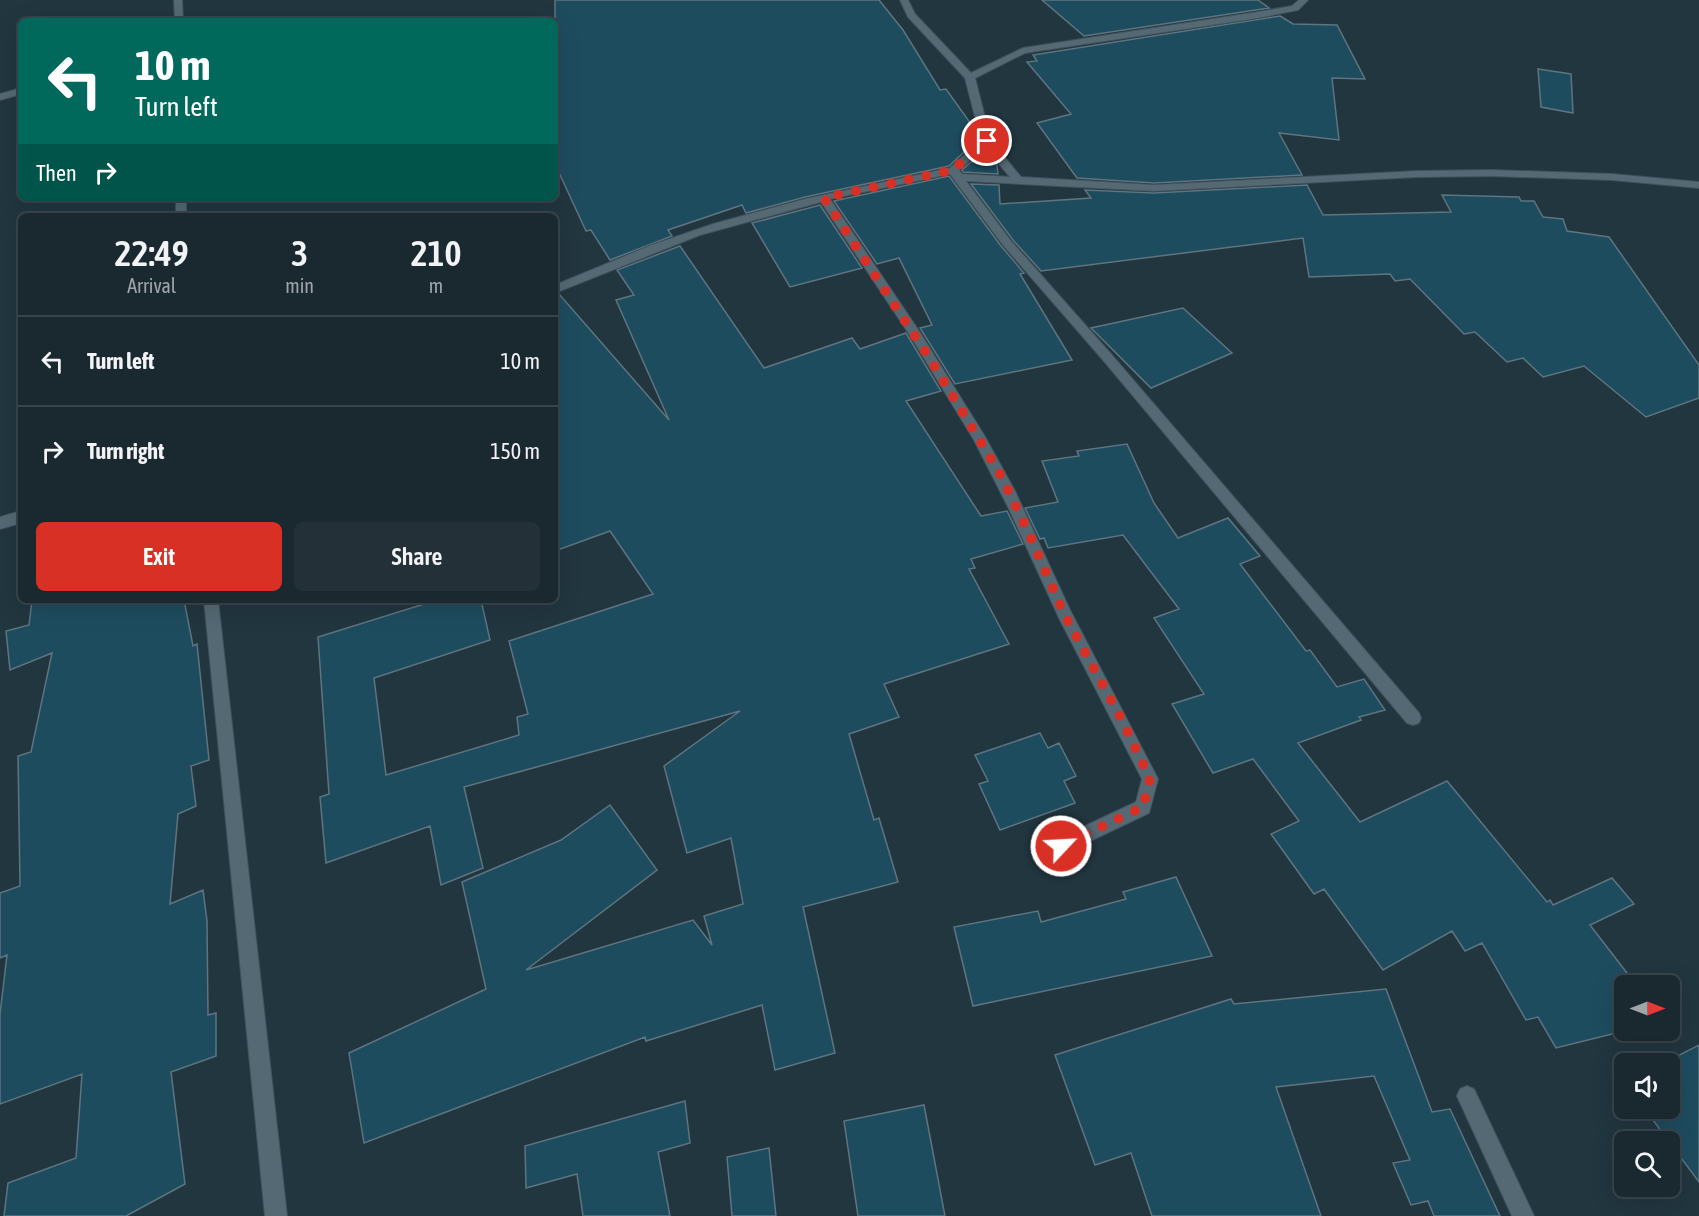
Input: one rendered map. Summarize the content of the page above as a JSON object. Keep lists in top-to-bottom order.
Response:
{
  "north": "right",
  "page": {
    "turn": ["10 m", "Turn left"],
    "then": "Then",
    "eta": [
      "22:49",
      "Arrival",
      "3",
      "min",
      "210",
      "m"
    ],
    "list": [
      {
        "name": "Turn left",
        "value": "10 m"
      },
      {
        "name": "Turn right",
        "value": "150 m"
      }
    ],
    "buttons": ["Exit", "Share"]
  }
}
